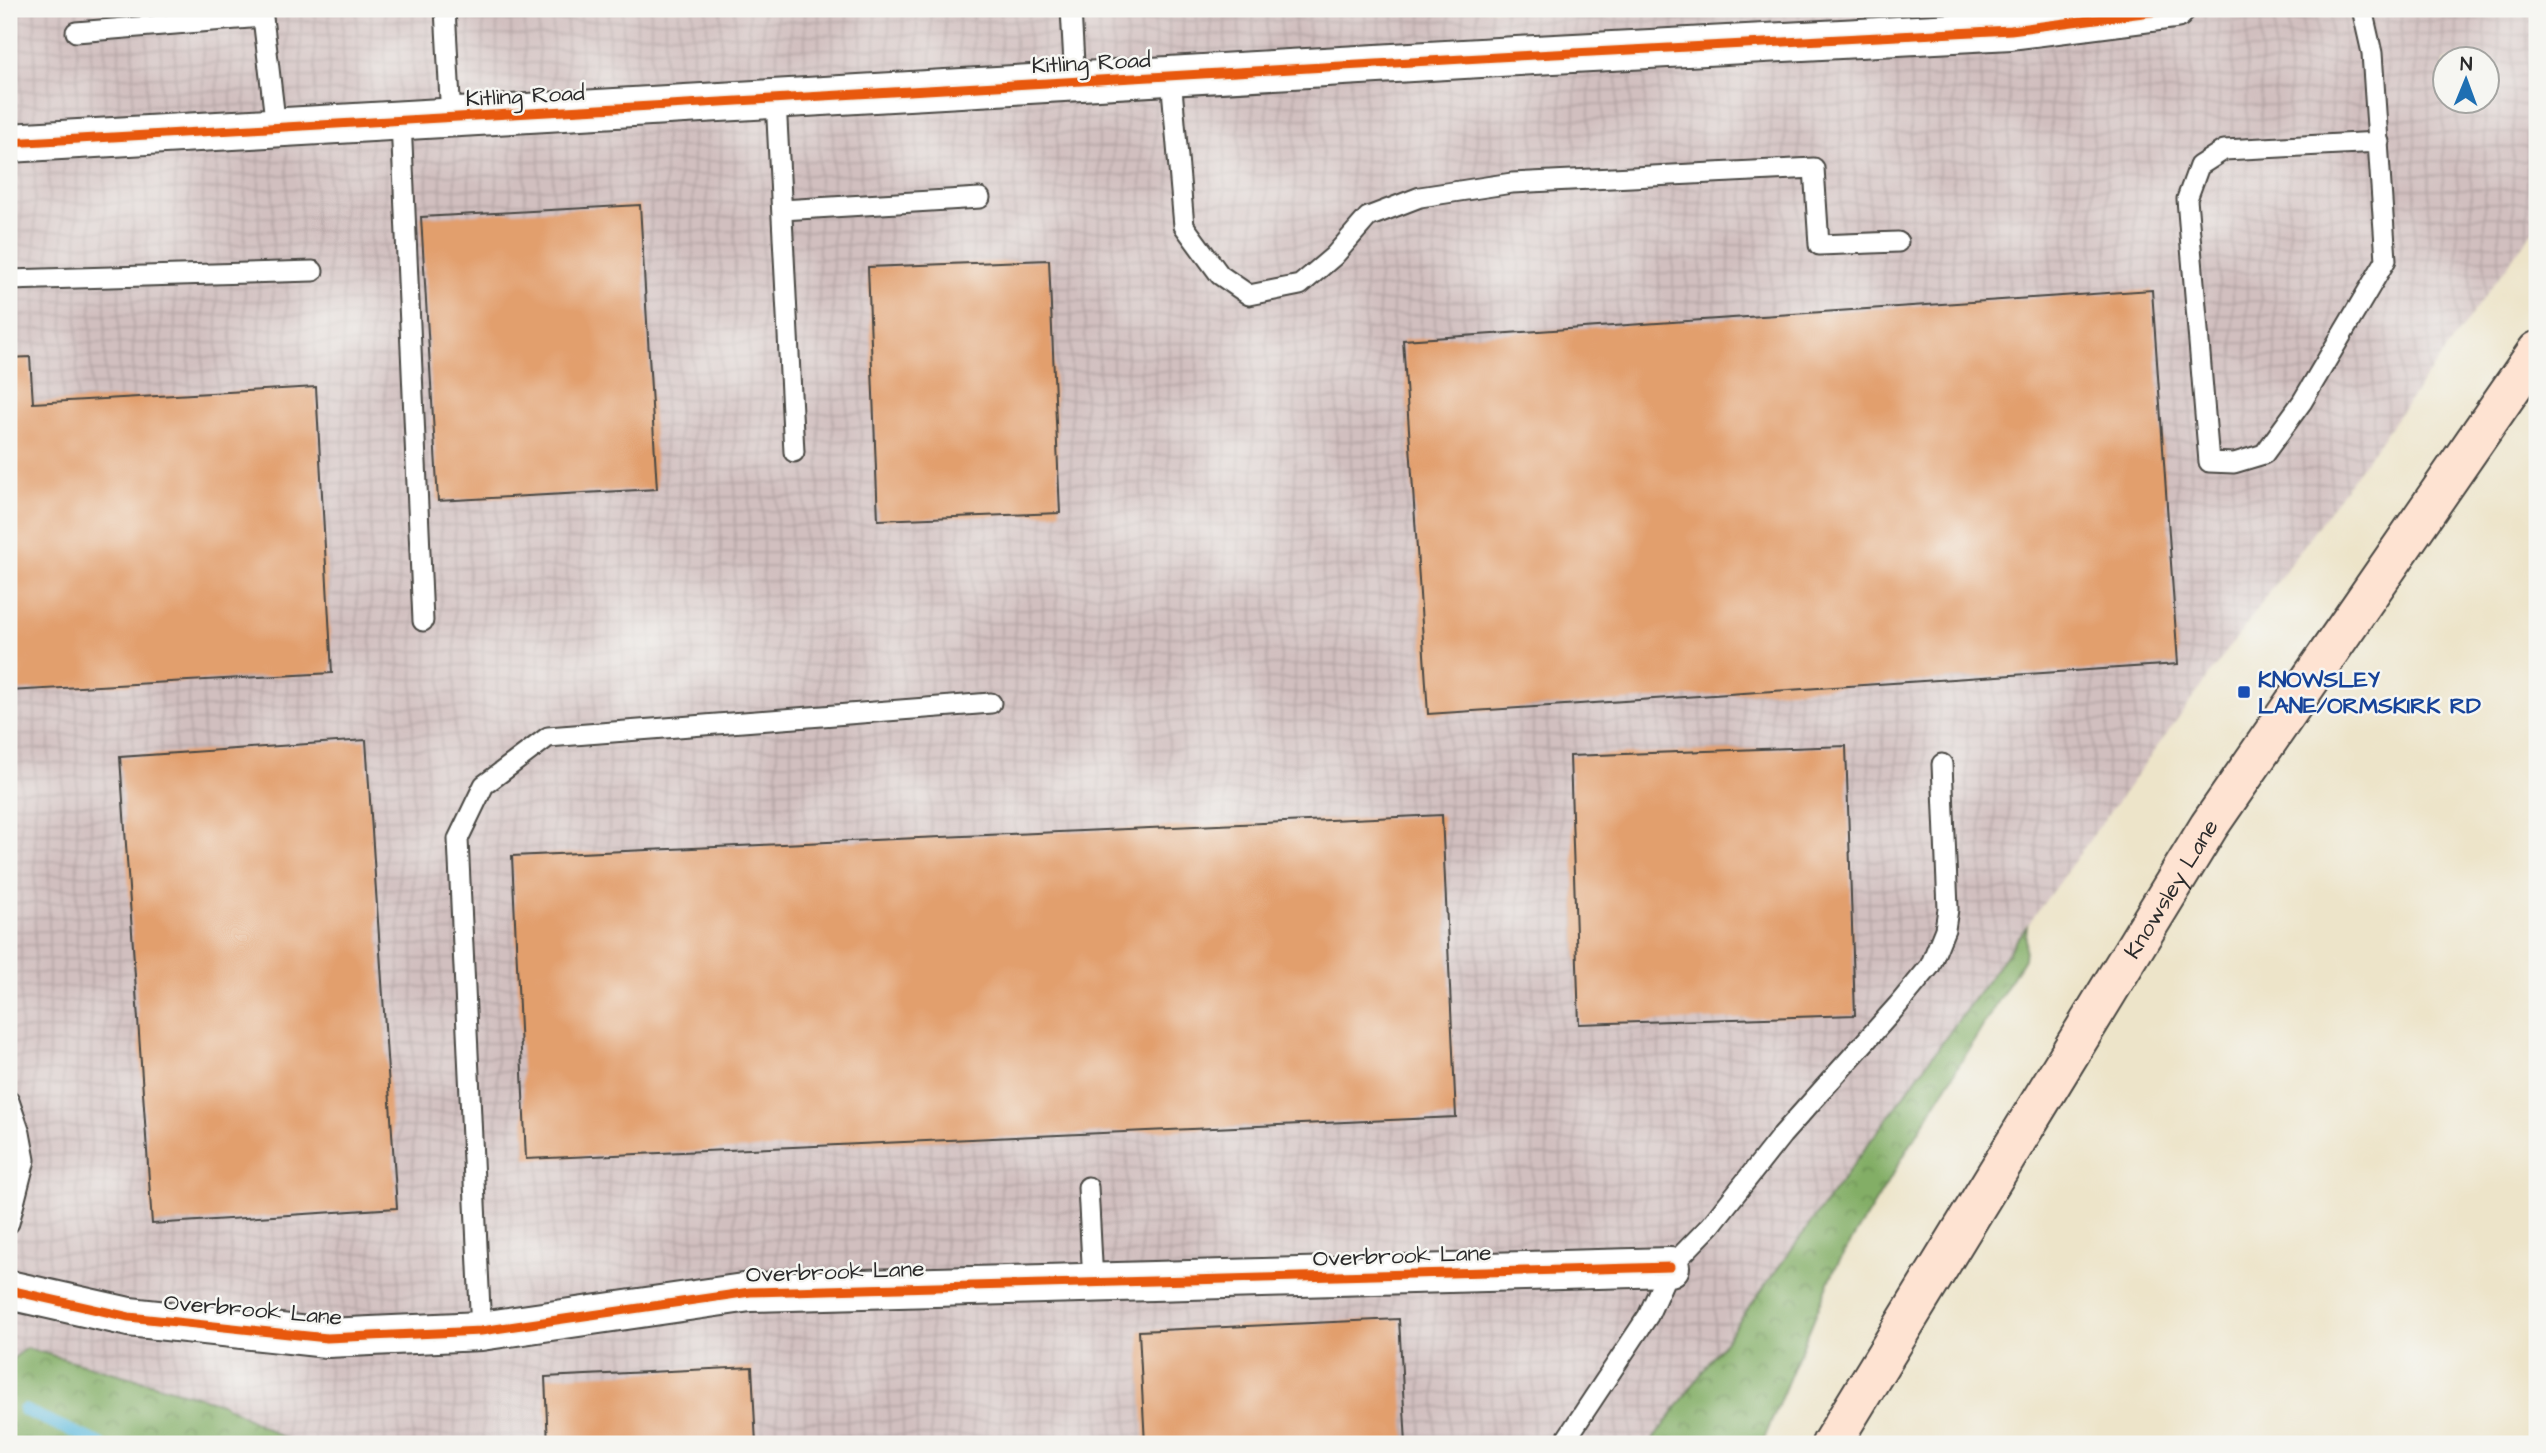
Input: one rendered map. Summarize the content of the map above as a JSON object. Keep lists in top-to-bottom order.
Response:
{
  "streets": {
    "main road": ["Knowsley Lane"],
    "street": ["Kitling Road", "Overbrook Lane"]
  },
  "places": {
    "transit": ["KNOWSLEY LANE/ORMSKIRK RD"]
  },
  "north": "top"
}
